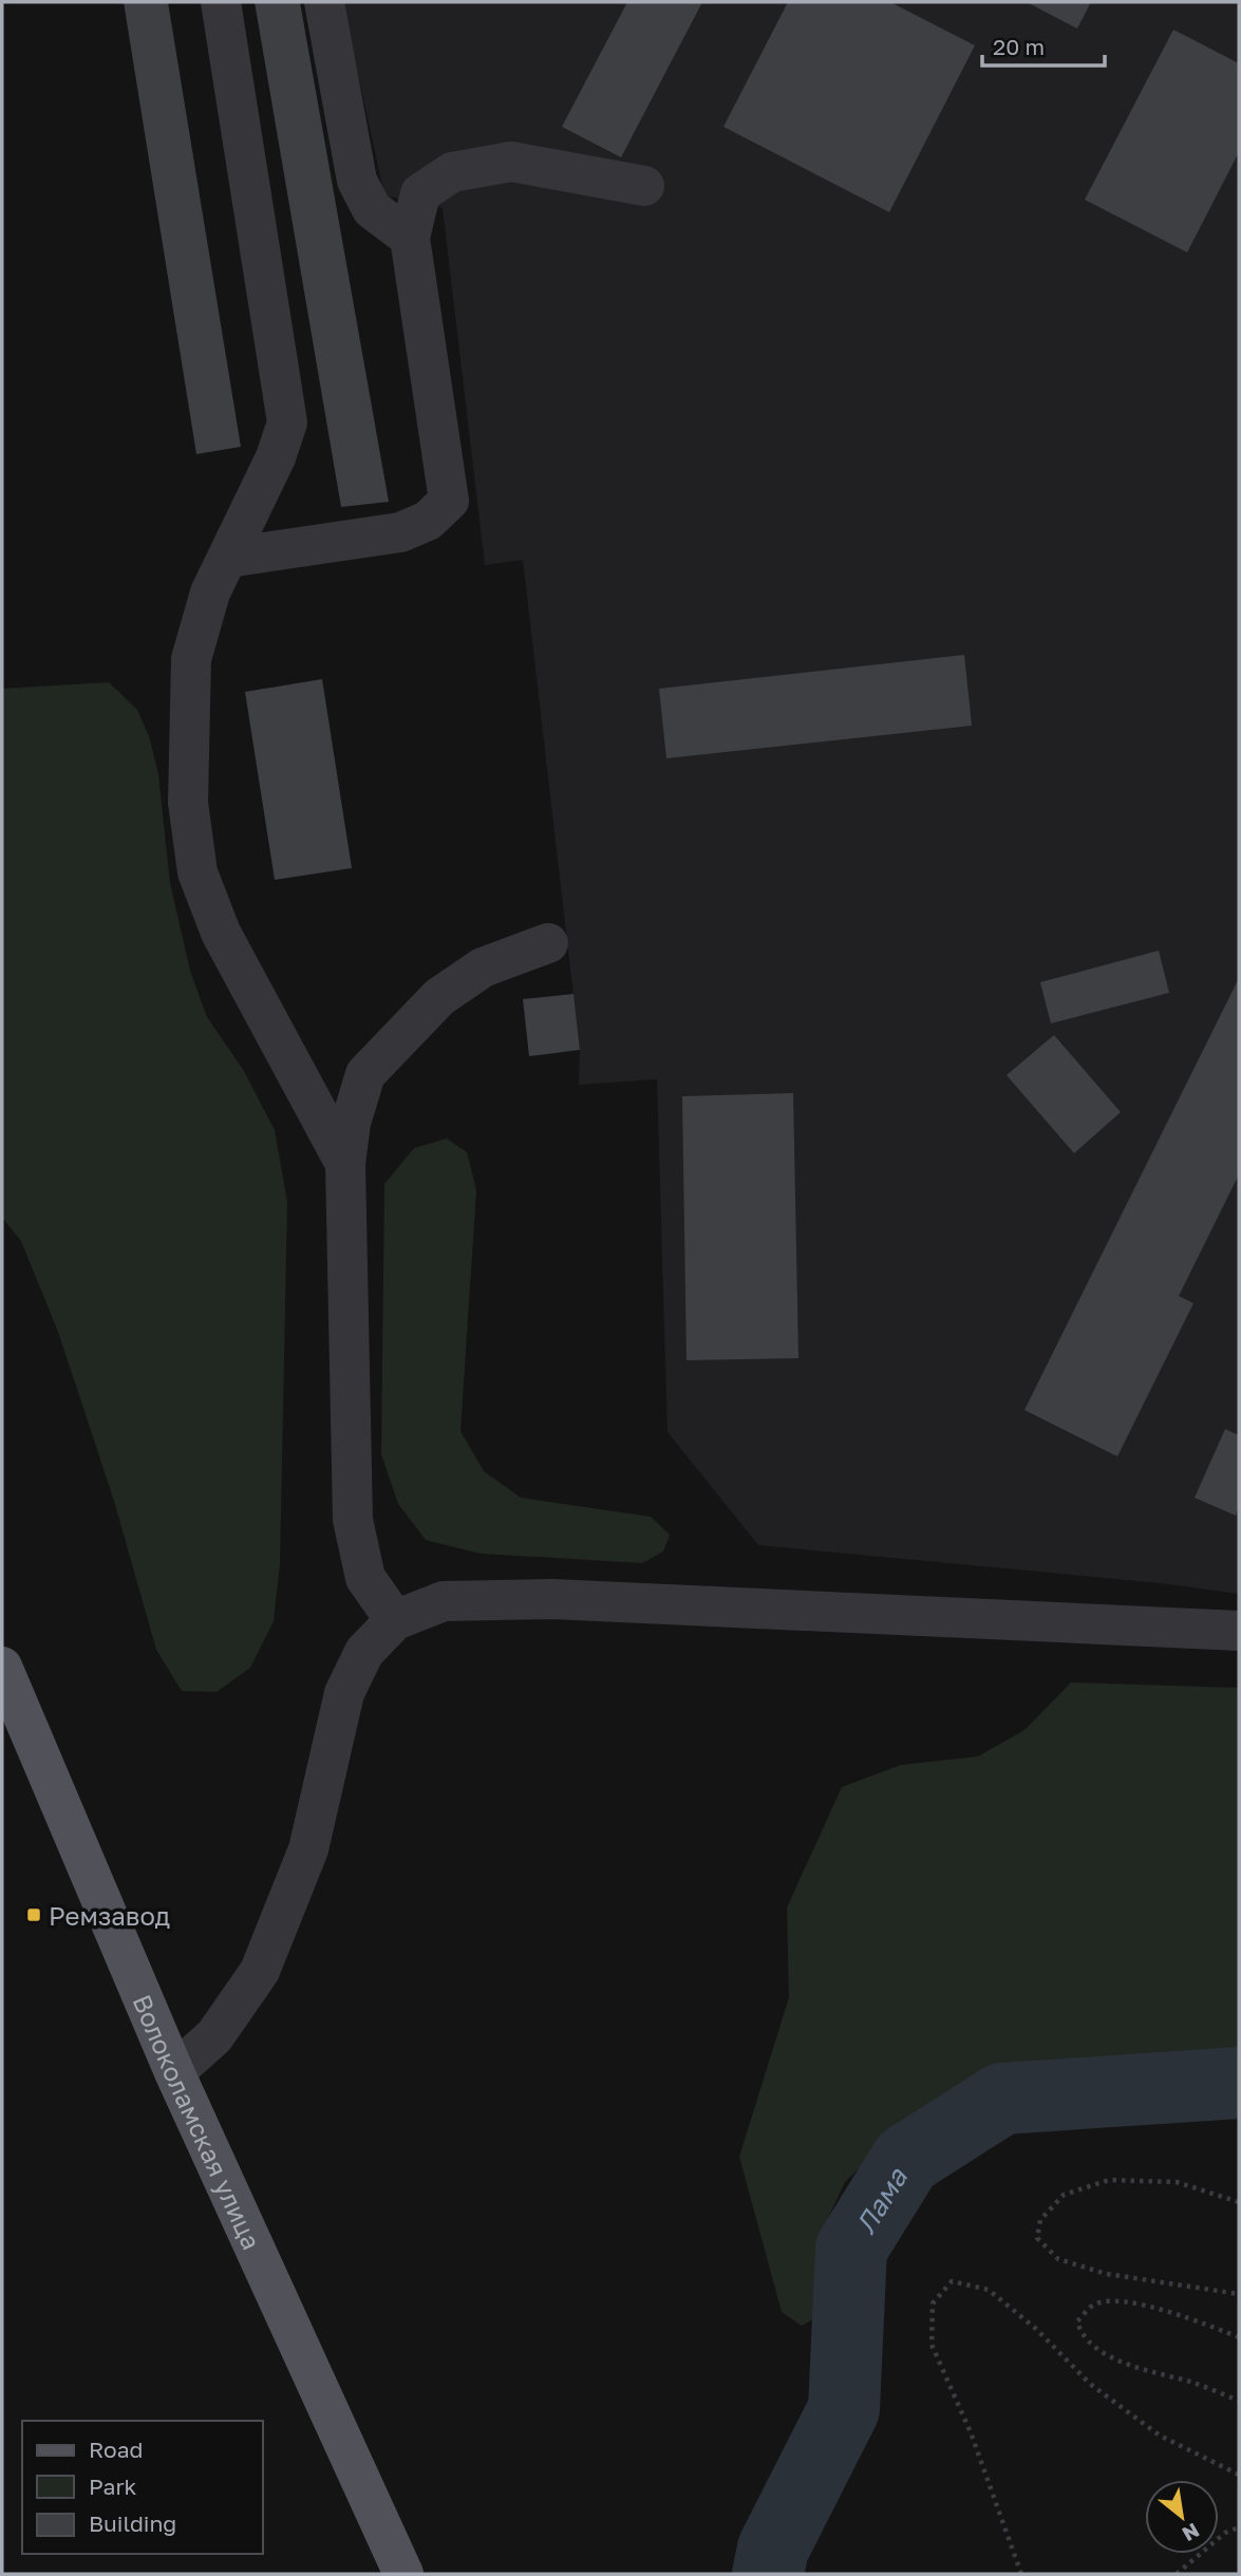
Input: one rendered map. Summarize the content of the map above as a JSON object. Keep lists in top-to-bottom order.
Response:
{
  "streets": {
    "main road": ["Волоколамская улица"]
  },
  "water": ["Лама"],
  "places": {
    "transit": ["Ремзавод"]
  },
  "legend": ["Road", "Park", "Building"],
  "scale_bar": "20 m",
  "north": "bottom right"
}
